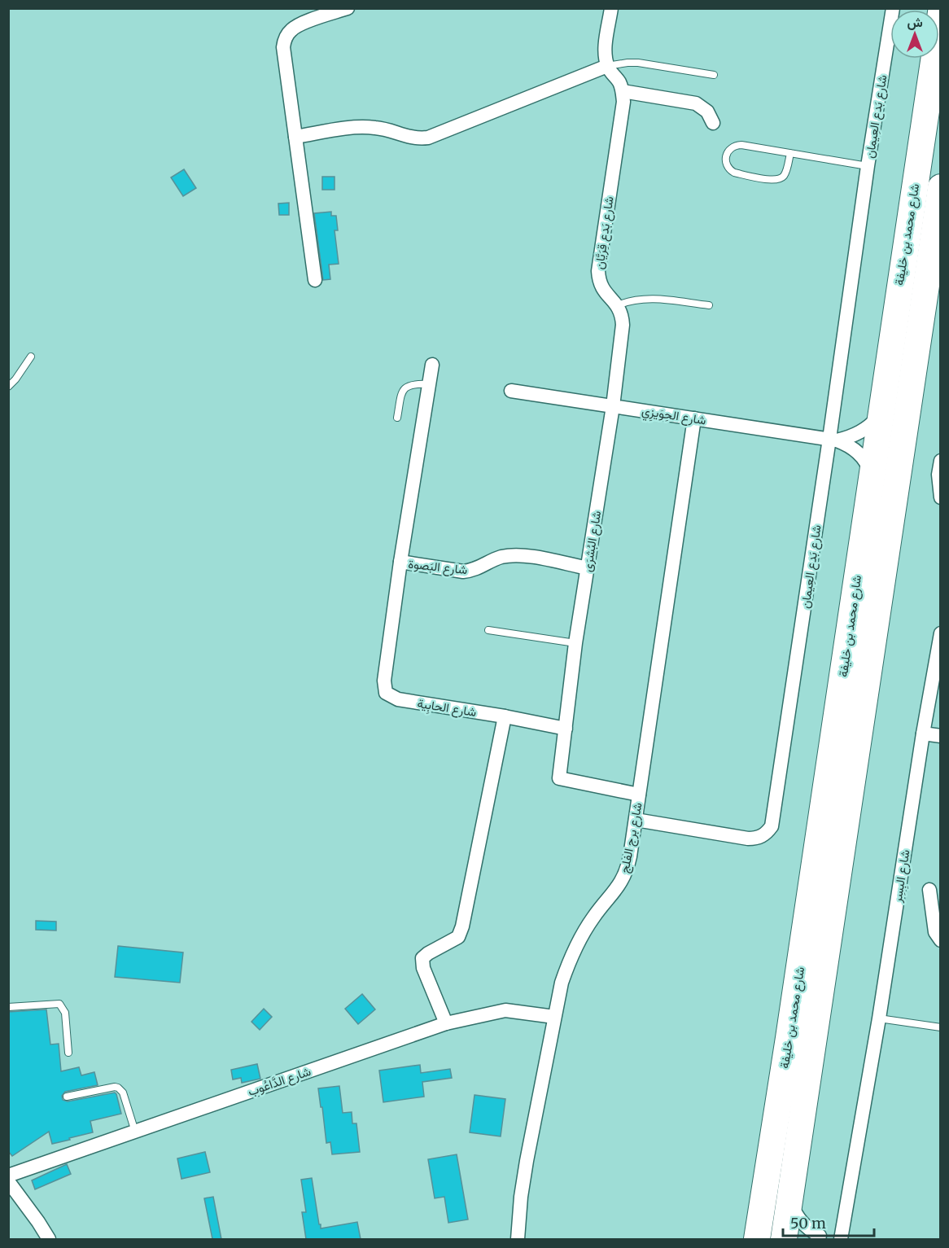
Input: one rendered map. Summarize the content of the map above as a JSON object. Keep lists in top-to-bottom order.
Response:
{
  "streets": {
    "highway": ["شارع محمد بن خليفة"],
    "street": [
      "شارع بَدع العِيمان",
      "شارع بَدع قِرَيَّان",
      "شارع الحِوَيزِي",
      "شارع البُشرَى",
      "شارع البَصوة",
      "شارع الحابِية",
      "شارع برج الفلج",
      "شارع البِسِر",
      "شارع الدَّاعُوب"
    ]
  },
  "crossings": [
    ["شارع بَدع العِيمان", "شارع الحِوَيزِي"],
    ["شارع بَدع العِيمان", "شارع برج الفلج"],
    ["شارع بَدع قِرَيَّان", "شارع البُشرَى"],
    ["شارع محمد بن خليفة", "شارع الحِوَيزِي"],
    ["شارع الحِوَيزِي", "شارع البُشرَى"],
    ["شارع الحِوَيزِي", "شارع برج الفلج"],
    ["شارع البُشرَى", "شارع البَصوة"],
    ["شارع البُشرَى", "شارع برج الفلج"],
    ["شارع البَصوة", "شارع الحابِية"],
    ["شارع برج الفلج", "شارع الدَّاعُوب"]
  ],
  "scale_bar": "50 m",
  "north": "top"
}
